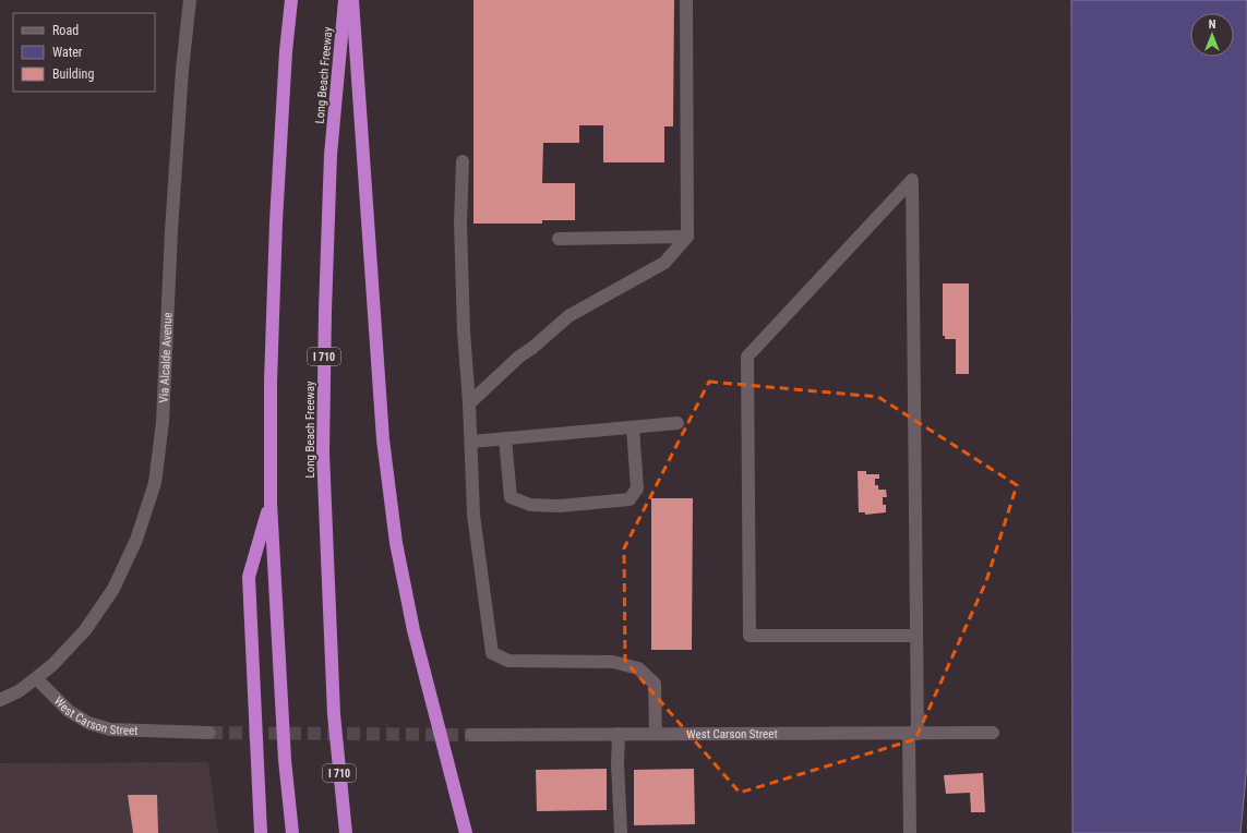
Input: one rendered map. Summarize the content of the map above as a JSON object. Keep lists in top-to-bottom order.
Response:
{
  "streets": {
    "highway": ["Long Beach Freeway", "I 710"],
    "street": ["Via Alcalde Avenue", "West Carson Street"]
  },
  "crossings": [
    ["Via Alcalde Avenue", "West Carson Street"]
  ],
  "legend": ["Road", "Water", "Building"],
  "north": "top"
}
